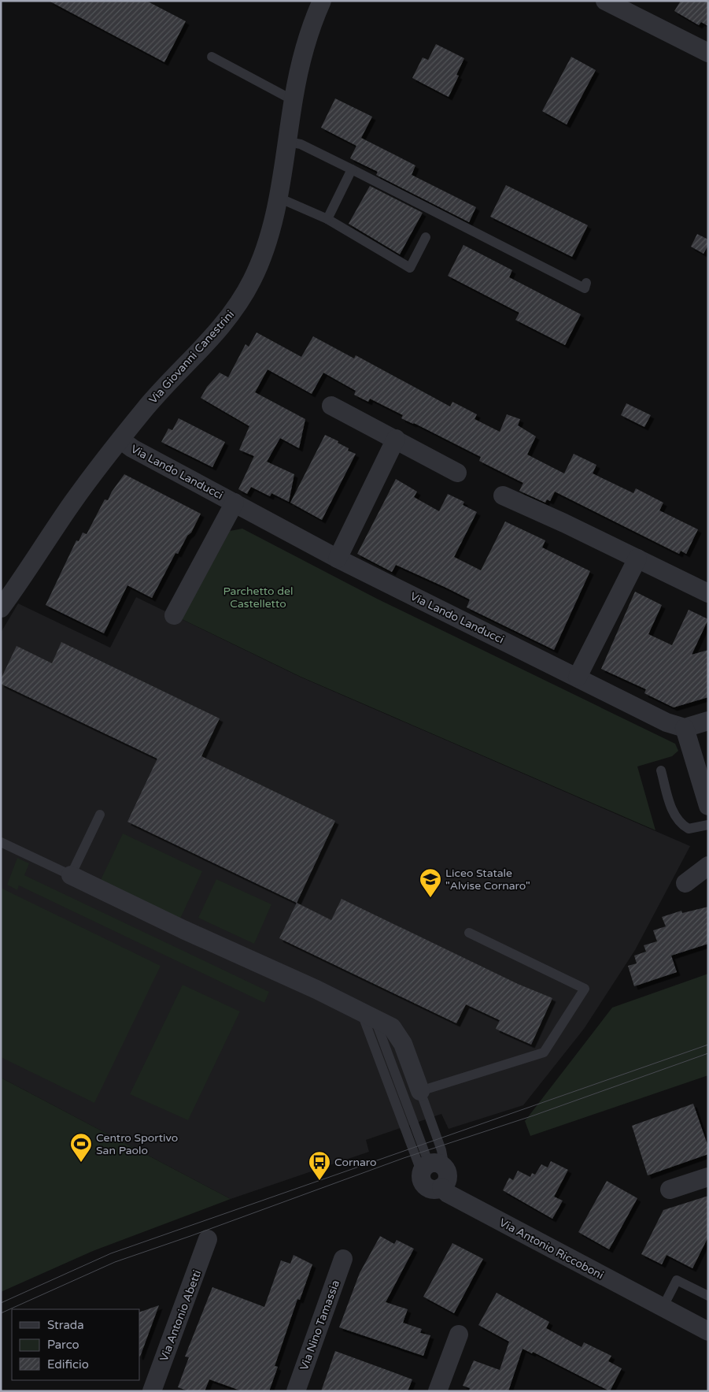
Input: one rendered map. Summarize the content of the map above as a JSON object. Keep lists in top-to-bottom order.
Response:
{
  "streets": {
    "street": [
      "Via Giovanni Canestrini",
      "Via Lando Landucci",
      "Via Antonio Riccoboni",
      "Via Antonio Abetti",
      "Via Nino Tamassia"
    ]
  },
  "crossings": [
    ["Via Giovanni Canestrini", "Via Lando Landucci"]
  ],
  "parks": ["Parchetto del Castelletto"],
  "places": {
    "school or university": ["Liceo Statale \"Alvise Cornaro\""],
    "sports": ["Centro Sportivo San Paolo"],
    "bus stop": ["Cornaro"]
  },
  "legend": ["Strada", "Parco", "Edificio"]
}
